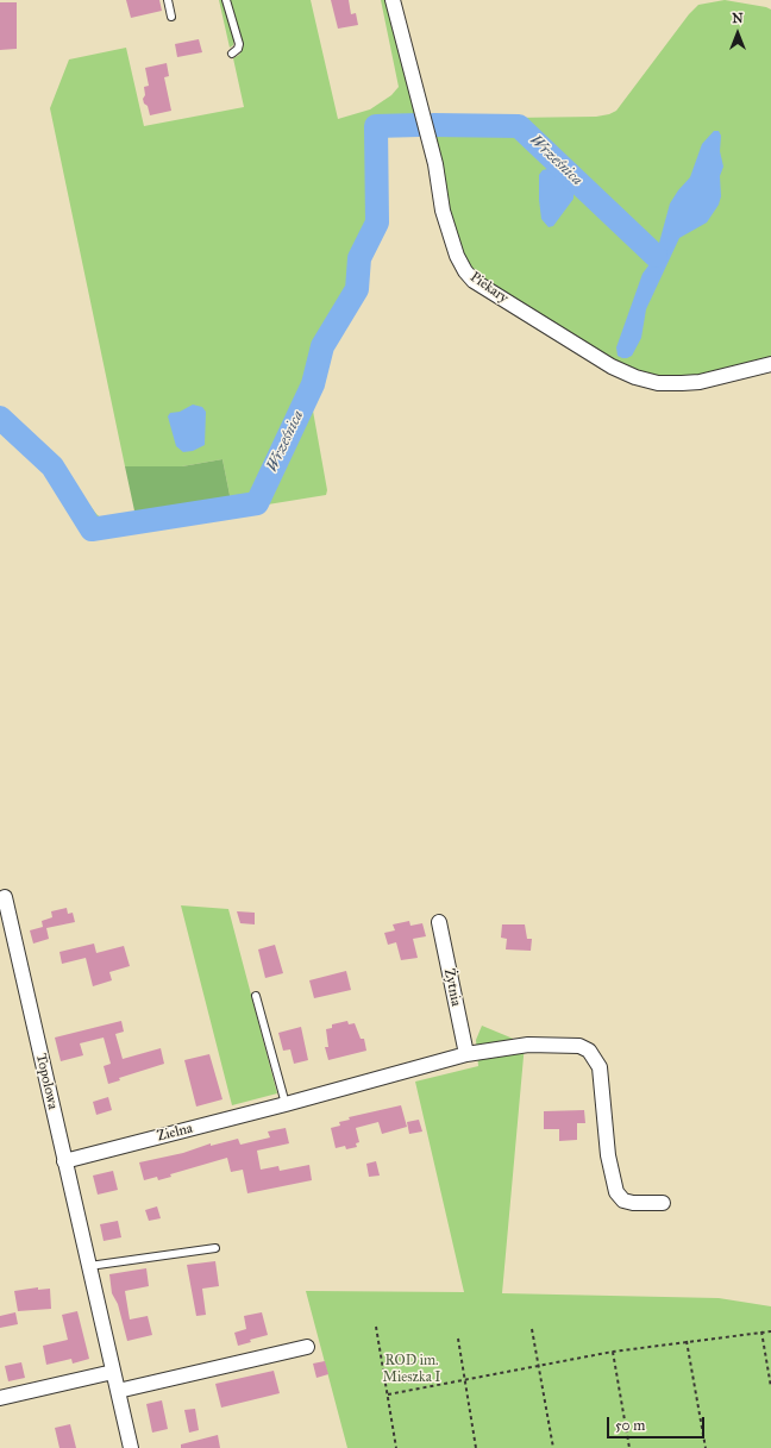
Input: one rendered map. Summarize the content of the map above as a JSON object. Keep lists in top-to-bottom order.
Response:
{
  "streets": {
    "street": [
      "Piekary",
      "Żytnia",
      "Topolowa",
      "Zielna"
    ]
  },
  "crossings": [
    ["Żytnia", "Zielna"],
    ["Topolowa", "Zielna"]
  ],
  "water": ["Wrześnica"],
  "parks": ["ROD im. Mieszka I"],
  "scale_bar": "50 m",
  "north": "top"
}
